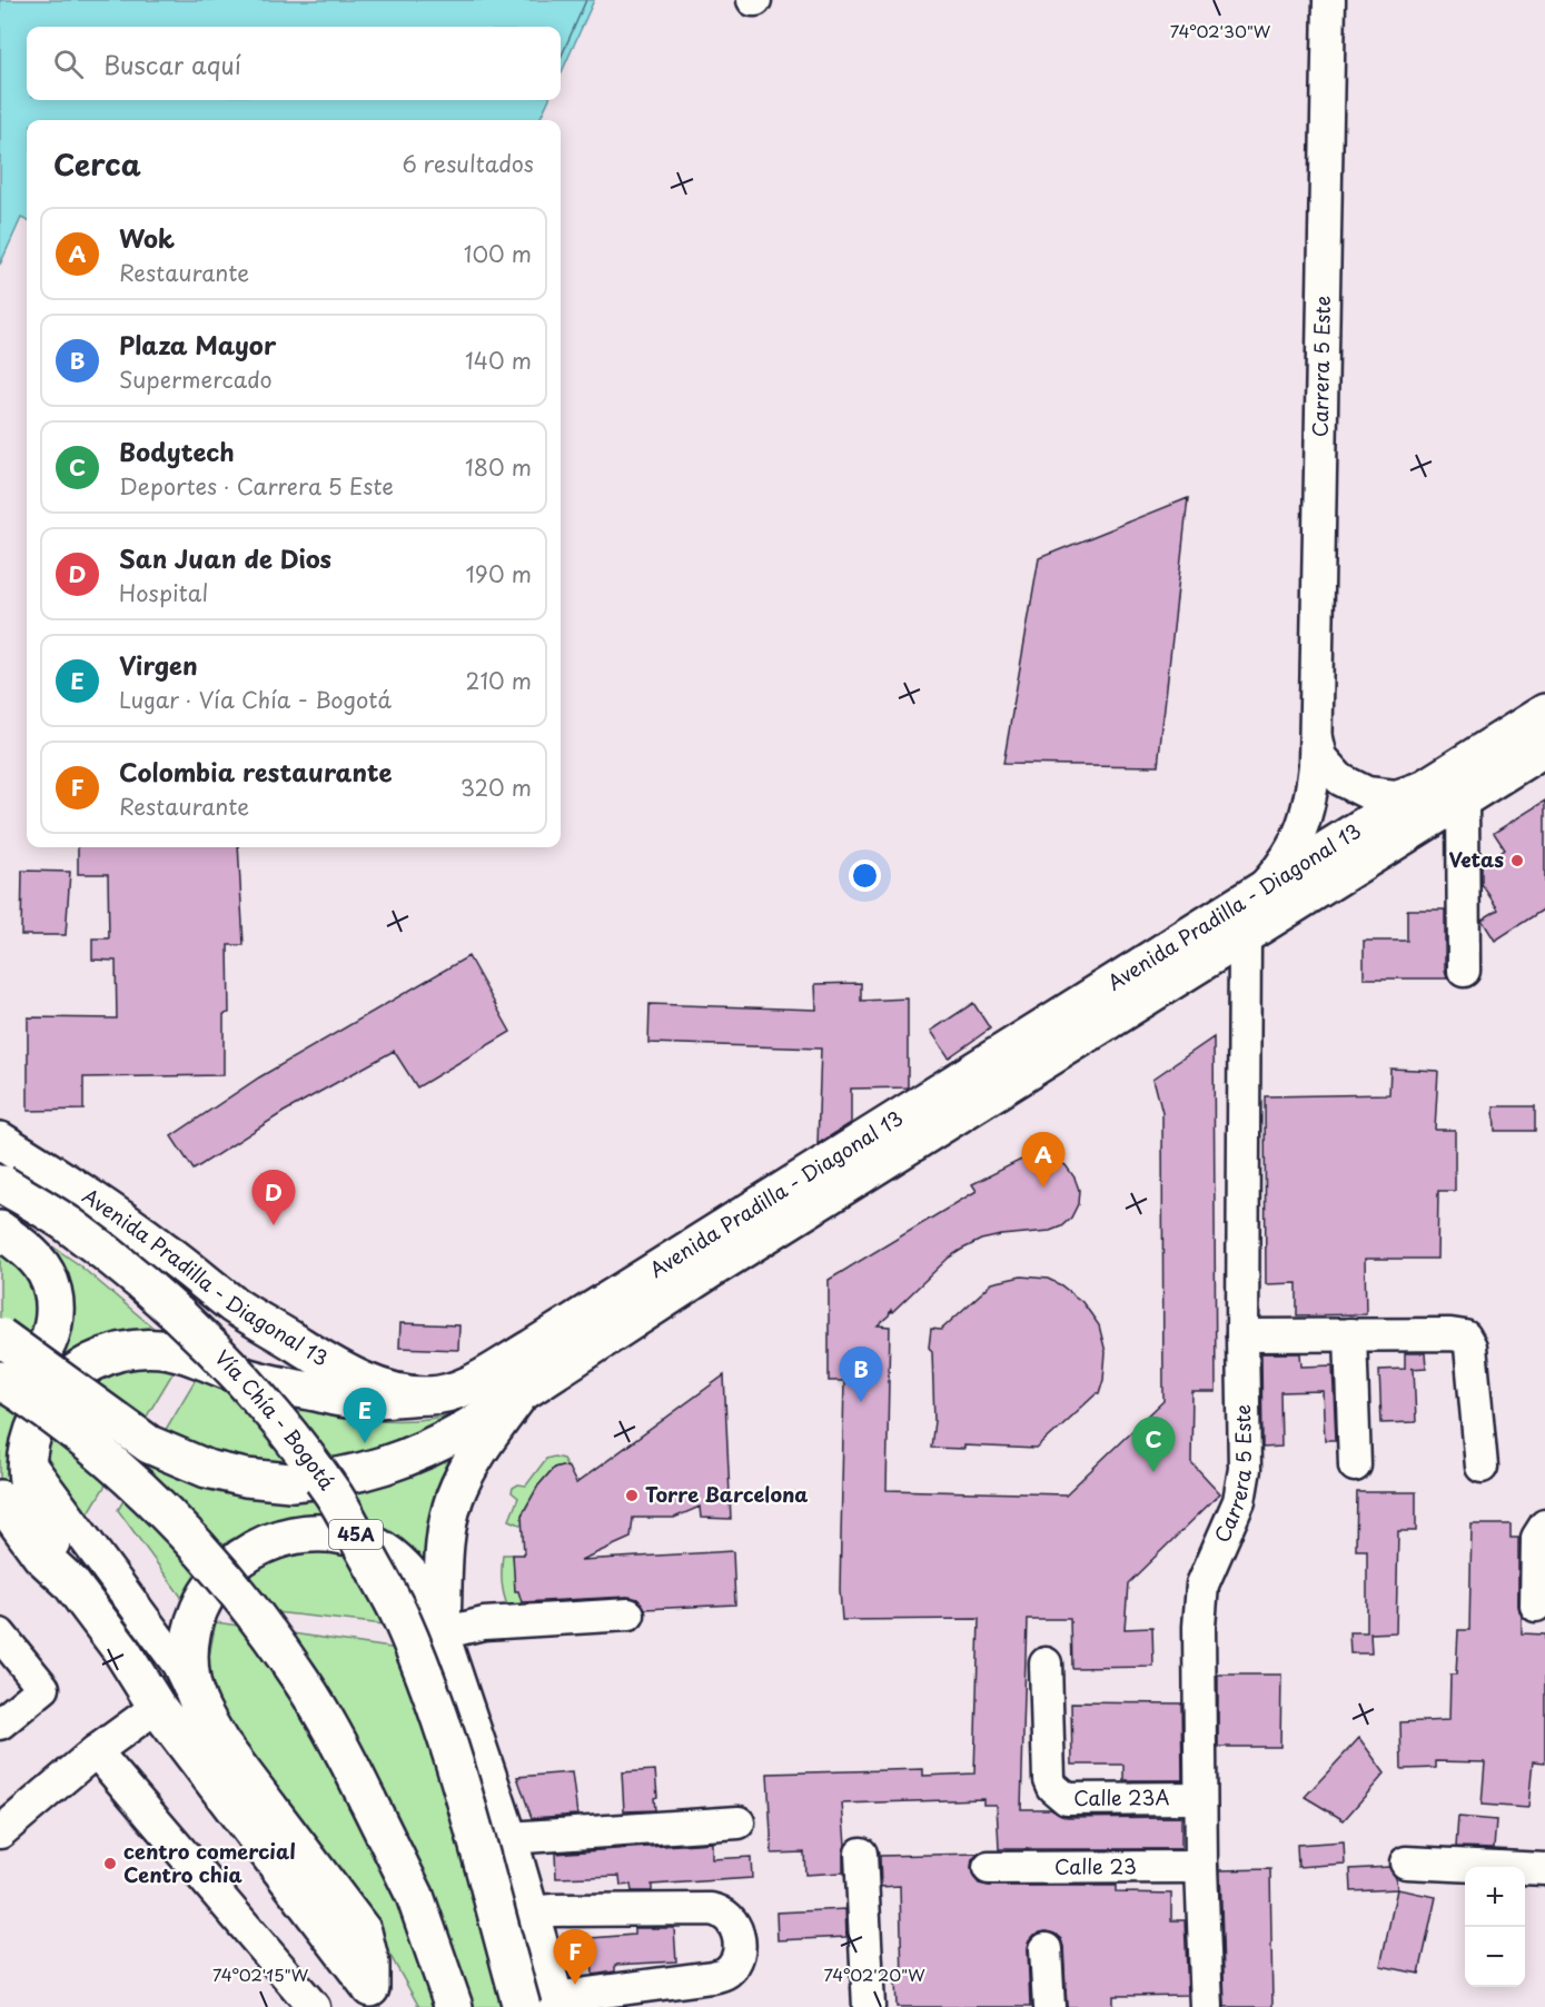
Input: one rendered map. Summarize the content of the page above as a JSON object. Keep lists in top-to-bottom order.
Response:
{
  "streets": {
    "main road": ["Avenida Pradilla - Diagonal 13", "Vía Chía - Bogotá", "45A"],
    "street": ["Carrera 5 Este", "Calle 23A", "Calle 23"]
  },
  "crossings": [
    ["Carrera 5 Este", "Avenida Pradilla - Diagonal 13"],
    ["Carrera 5 Este", "Calle 23A"],
    ["Carrera 5 Este", "Calle 23"]
  ],
  "places": ["Vetas", "Torre Barcelona", "centro comercial Centro chia"],
  "page": {
    "search": "Buscar aquí",
    "heading": ["Cerca", "6 resultados"],
    "list": [
      {
        "mark": "A",
        "name": "Wok",
        "note": "Restaurante",
        "value": "100 m"
      },
      {
        "mark": "B",
        "name": "Plaza Mayor",
        "note": "Supermercado",
        "value": "140 m"
      },
      {
        "mark": "C",
        "name": "Bodytech",
        "note": "Deportes · Carrera 5 Este",
        "value": "180 m"
      },
      {
        "mark": "D",
        "name": "San Juan de Dios",
        "note": "Hospital",
        "value": "190 m"
      },
      {
        "mark": "E",
        "name": "Virgen",
        "note": "Lugar · Vía Chía - Bogotá",
        "value": "210 m"
      },
      {
        "mark": "F",
        "name": "Colombia restaurante",
        "note": "Restaurante",
        "value": "320 m"
      }
    ],
    "pins": [
      "A",
      "D",
      "B",
      "E",
      "C",
      "F"
    ],
    "map_buttons": ["+", "−"]
  },
  "coordinates": ["74°02'30\"W", "74°02'15\"W", "74°02'20\"W"]
}
